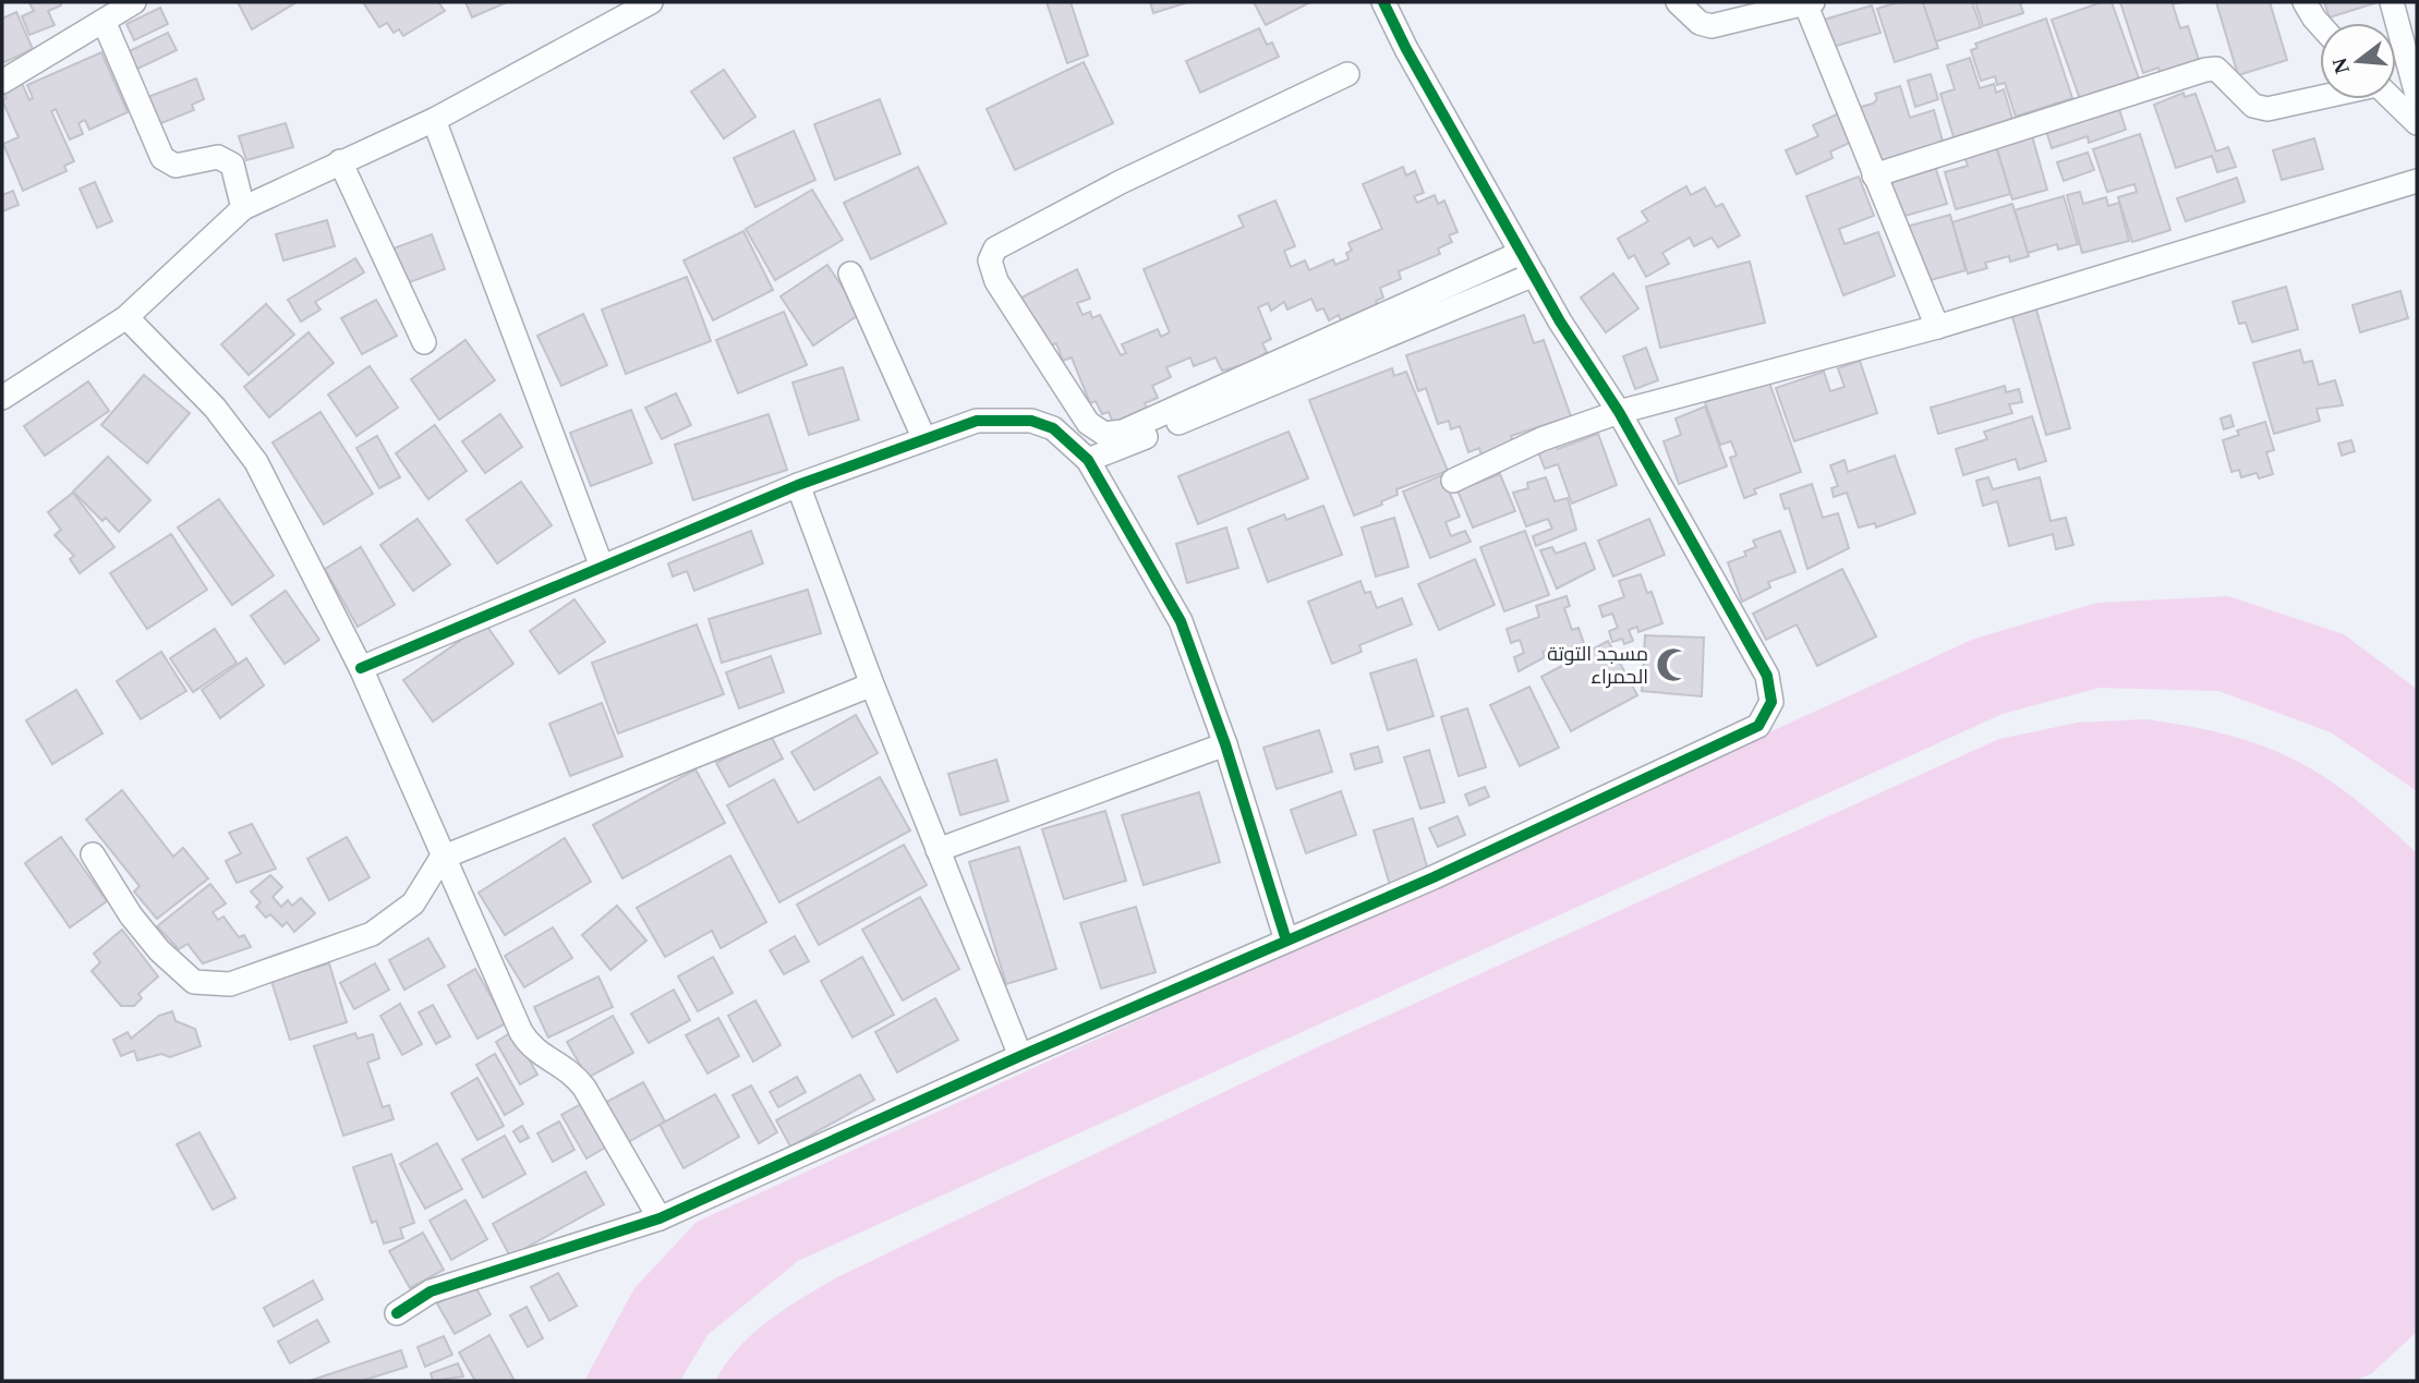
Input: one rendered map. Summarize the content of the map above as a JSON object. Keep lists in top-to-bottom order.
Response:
{
  "places": {
    "mosque": ["مسجد التوتة الحمراء"]
  },
  "north": "left"
}
